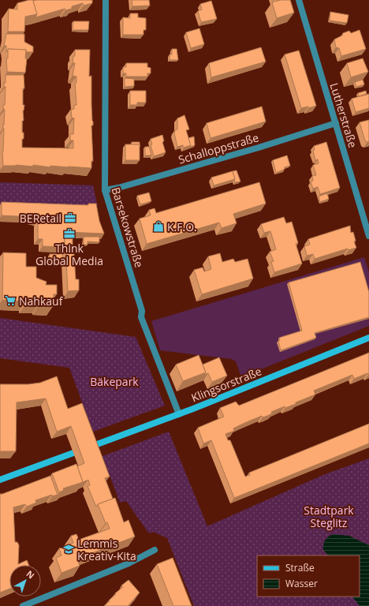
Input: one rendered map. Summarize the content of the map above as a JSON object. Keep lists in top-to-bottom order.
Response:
{
  "streets": {
    "street": [
      "Lutherstraße",
      "Schalloppstraße",
      "Barsekowstraße",
      "Klingsorstraße"
    ]
  },
  "crossings": [
    ["Lutherstraße", "Schalloppstraße"],
    ["Schalloppstraße", "Barsekowstraße"],
    ["Barsekowstraße", "Klingsorstraße"]
  ],
  "parks": ["Bäkepark", "Stadtpark Steglitz"],
  "places": {
    "office": ["BERetail", "Think Global Media"],
    "shop": ["K.F.O."],
    "supermarket": ["Nahkauf"],
    "school or university": ["Lemmis Kreativ-Kita"]
  },
  "legend": ["Straße", "Wasser"],
  "north": "top right"
}
